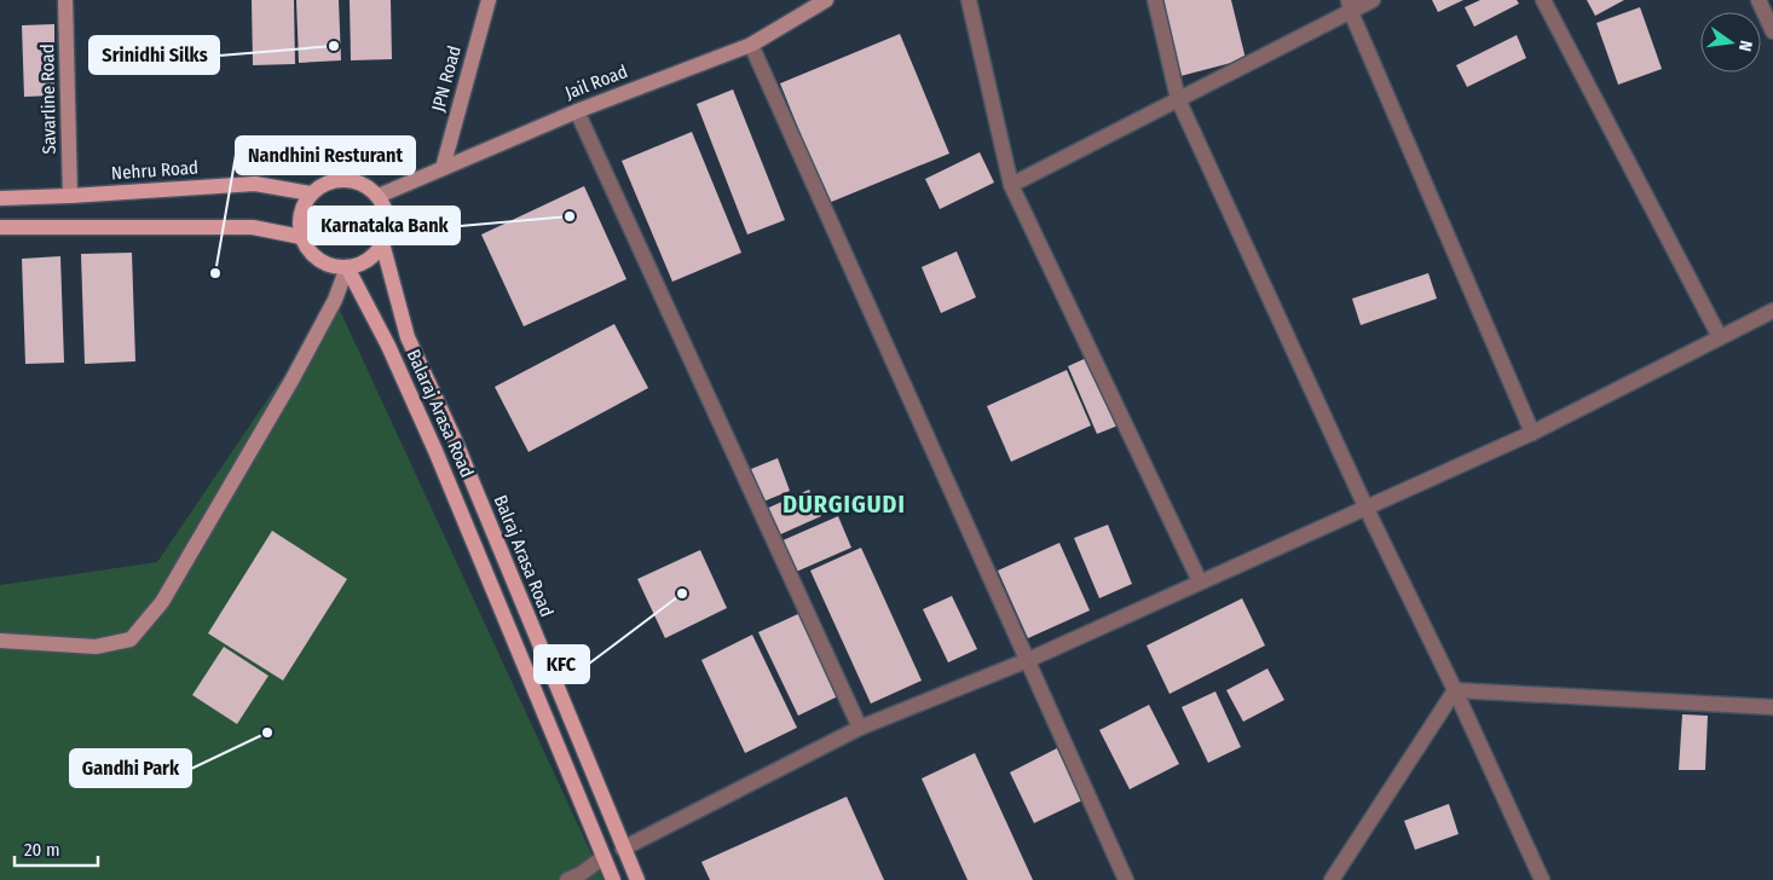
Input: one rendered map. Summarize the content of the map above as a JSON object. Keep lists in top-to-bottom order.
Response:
{
  "streets": {
    "main road": ["Nehru Road", "Balaraj Arasa Road", "Balraj Arasa Road"],
    "street": ["JPN Road", "Jail Road", "Savarline Road"]
  },
  "crossings": [
    ["JPN Road", "Jail Road"],
    ["Jail Road", "Nehru Road"],
    ["Jail Road", "Balaraj Arasa Road"],
    ["Jail Road", "Balraj Arasa Road"],
    ["Savarline Road", "Nehru Road"],
    ["Nehru Road", "Balaraj Arasa Road"],
    ["Nehru Road", "Balraj Arasa Road"],
    ["Balaraj Arasa Road", "Balraj Arasa Road"]
  ],
  "districts": ["DURGIGUDI"],
  "places": [
    "Srinidhi Silks",
    "Karnataka Bank",
    "Nandhini Resturant",
    "KFC",
    "Gandhi Park"
  ],
  "scale_bar": "20 m",
  "north": "right"
}
